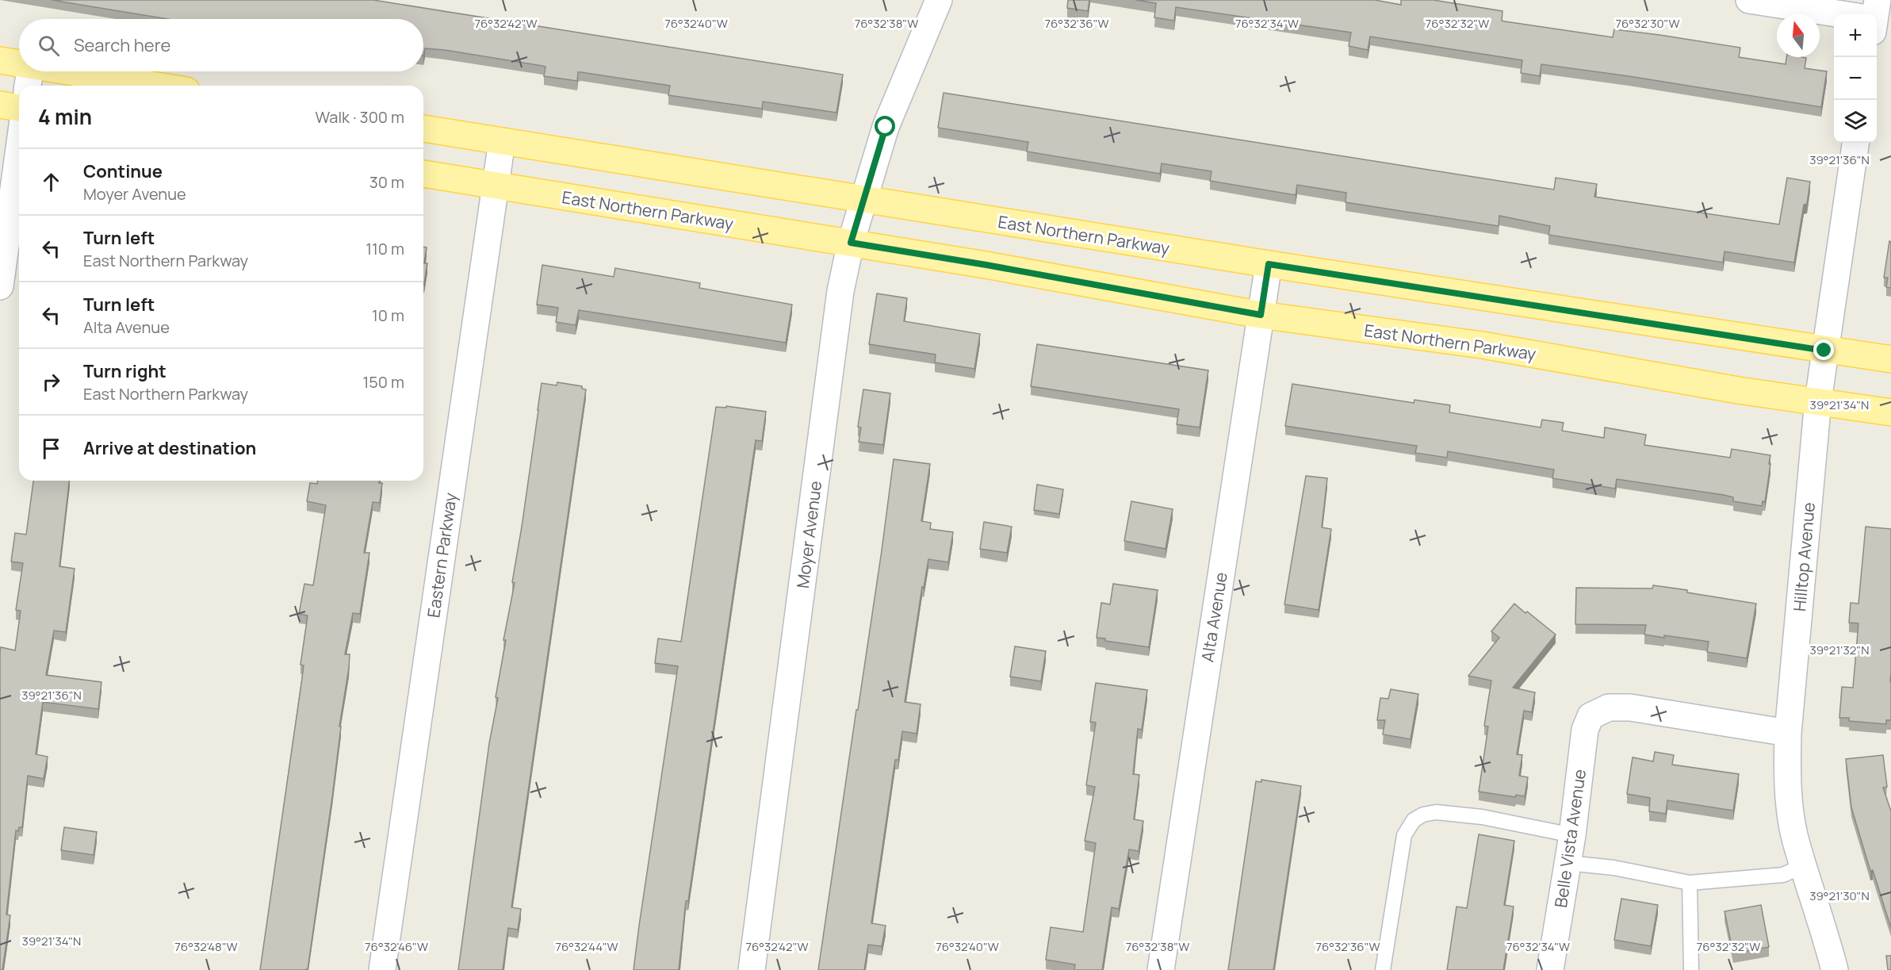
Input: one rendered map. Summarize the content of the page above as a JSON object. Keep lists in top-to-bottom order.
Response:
{
  "streets": {
    "main road": ["East Northern Parkway"],
    "street": [
      "Moyer Avenue",
      "Eastern Parkway",
      "Hilltop Avenue",
      "Alta Avenue",
      "Belle Vista Avenue"
    ]
  },
  "crossings": [
    ["East Northern Parkway", "Moyer Avenue"],
    ["East Northern Parkway", "Eastern Parkway"],
    ["East Northern Parkway", "Hilltop Avenue"],
    ["East Northern Parkway", "Alta Avenue"],
    ["Hilltop Avenue", "Belle Vista Avenue"]
  ],
  "north": "top",
  "page": {
    "map_buttons": ["+", "−"],
    "search": "Search here",
    "heading": ["4 min", "Walk · 300 m"],
    "list": [
      ["Continue", "Moyer Avenue", "30 m"],
      ["Turn left", "East Northern Parkway", "110 m"],
      ["Turn left", "Alta Avenue", "10 m"],
      ["Turn right", "East Northern Parkway", "150 m"],
      "Arrive at destination"
    ]
  },
  "coordinates": [
    "76°32'42\"W",
    "76°32'40\"W",
    "76°32'38\"W",
    "76°32'36\"W",
    "76°32'34\"W",
    "76°32'32\"W",
    "76°32'30\"W",
    "39°21'36\"N",
    "39°21'34\"N",
    "39°21'32\"N",
    "39°21'30\"N",
    "76°32'48\"W",
    "76°32'46\"W",
    "76°32'44\"W"
  ]
}
